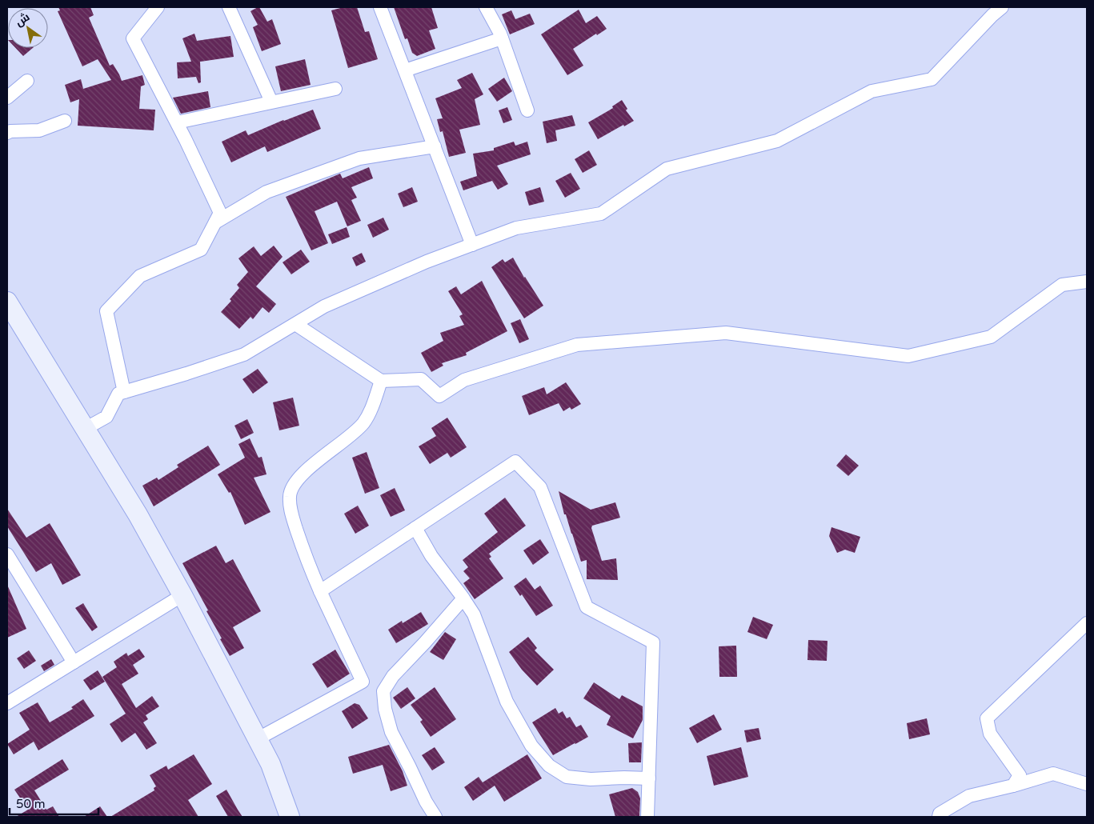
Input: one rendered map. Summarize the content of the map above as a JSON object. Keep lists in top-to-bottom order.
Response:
{
  "scale_bar": "50 m",
  "north": "top left"
}
